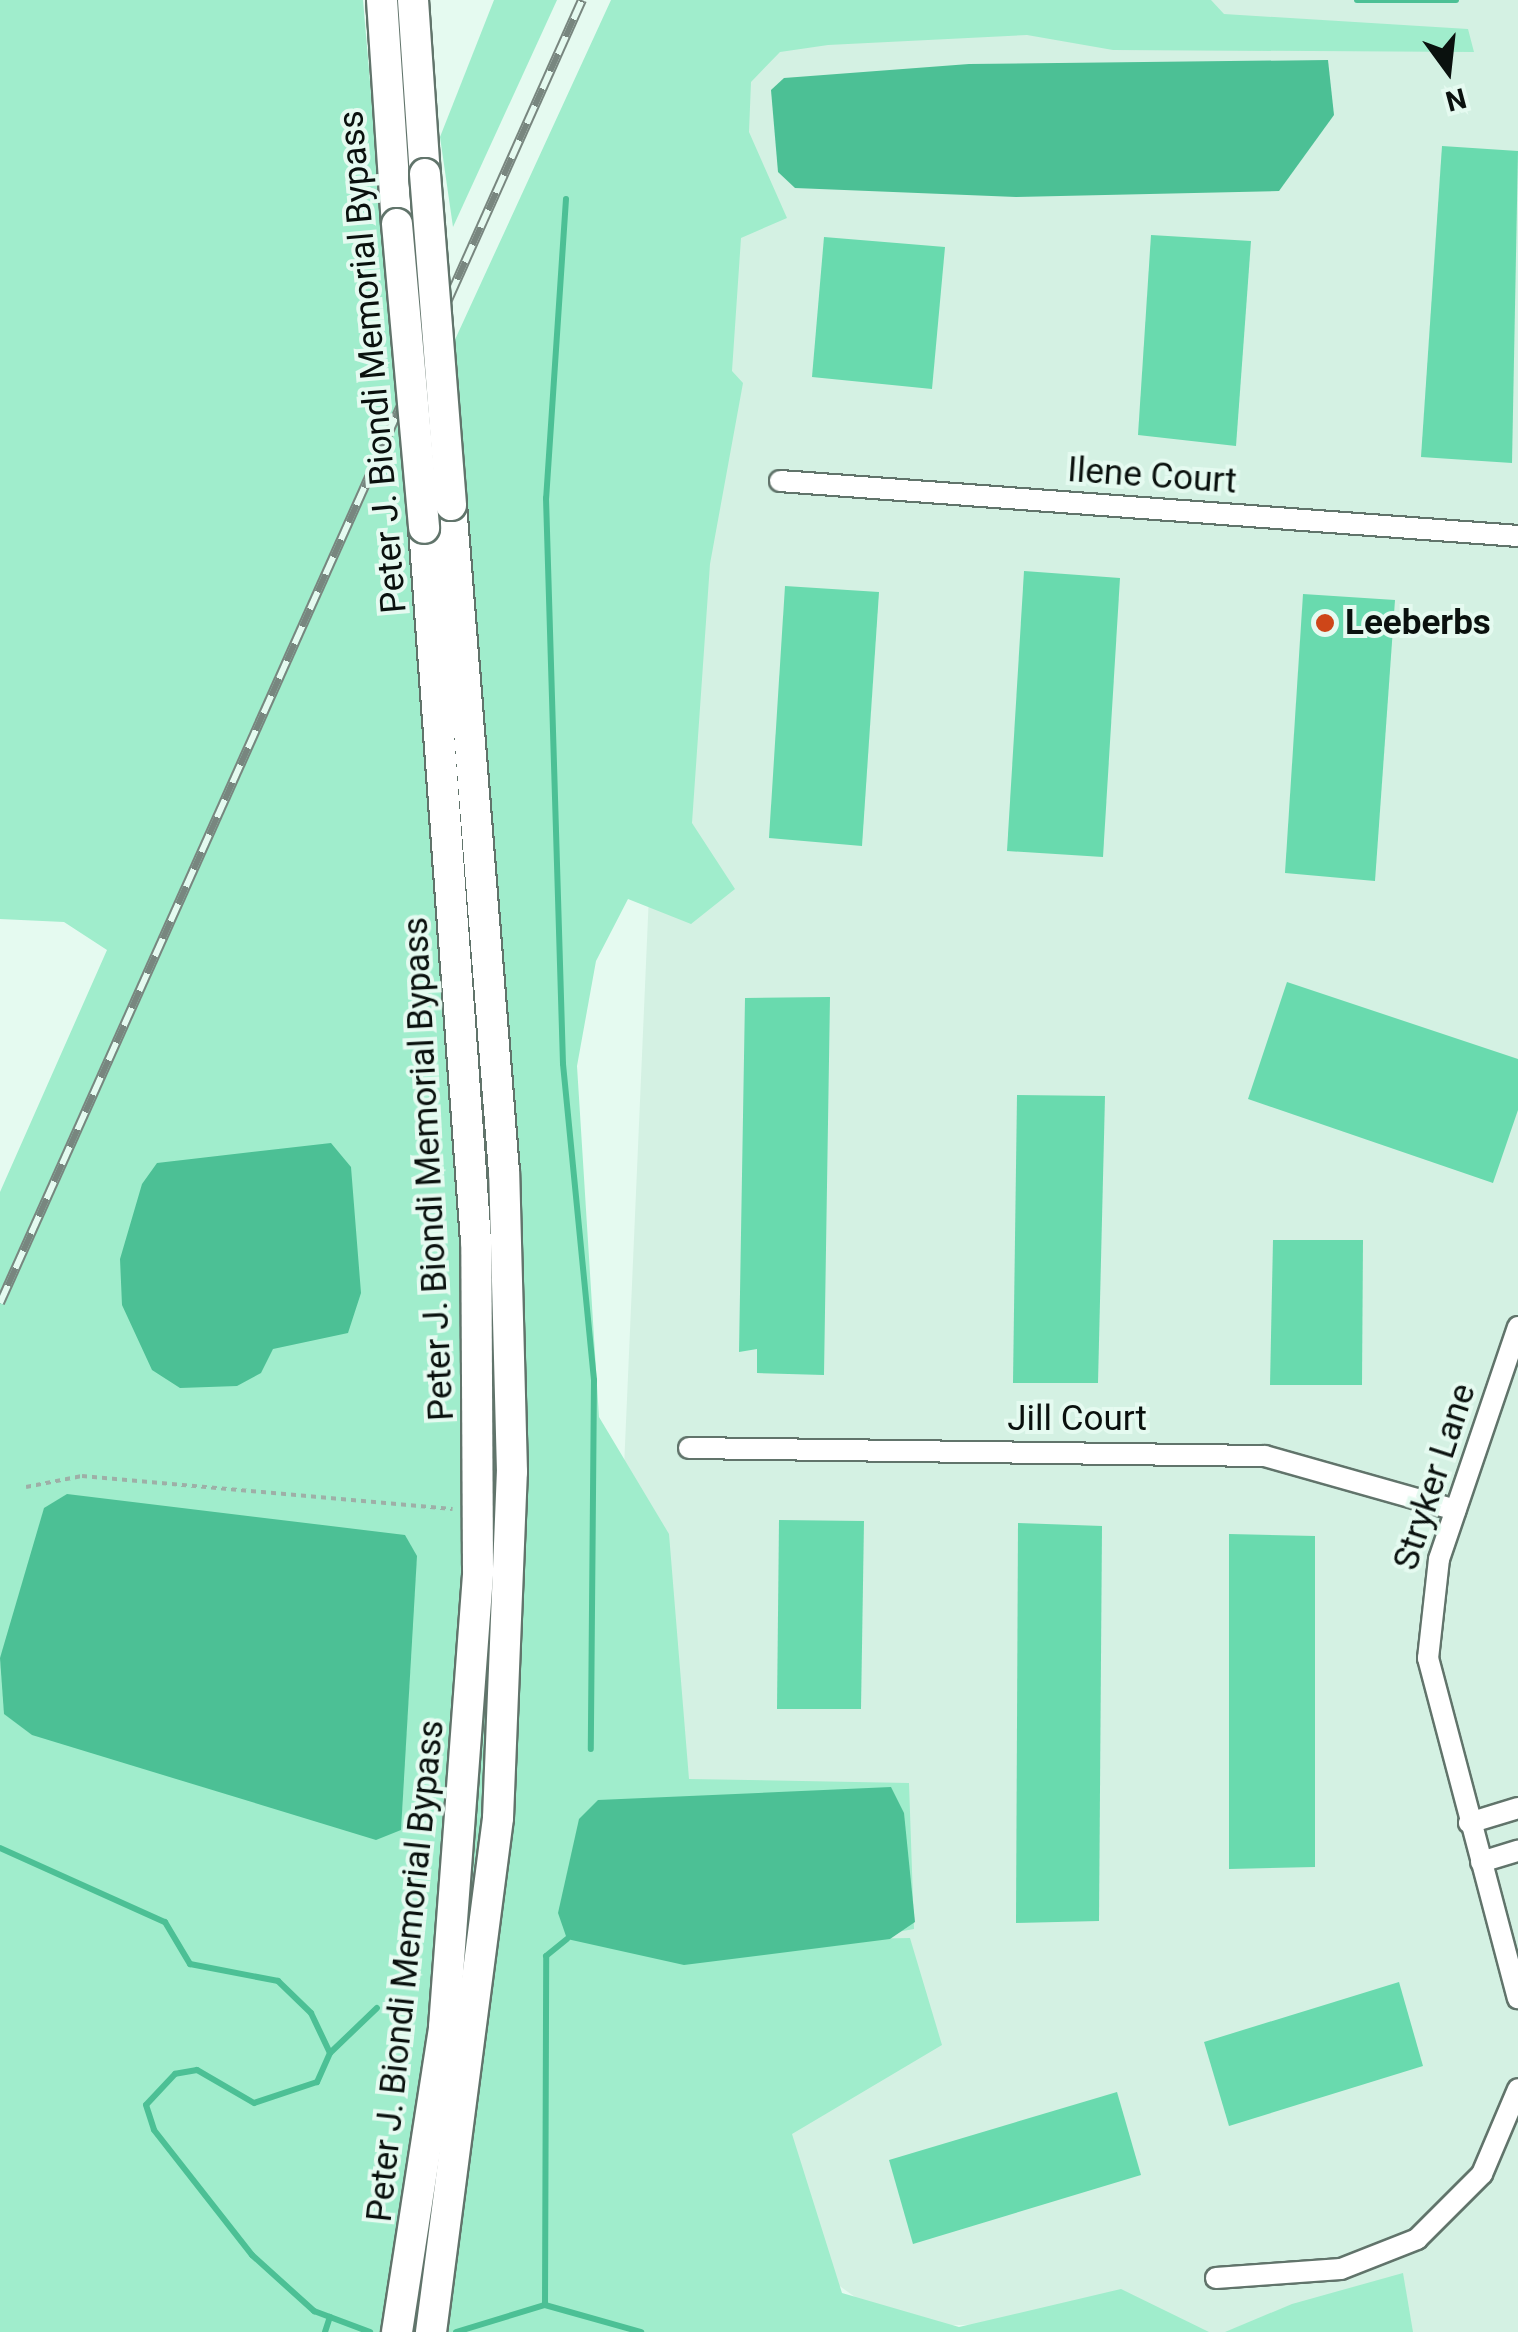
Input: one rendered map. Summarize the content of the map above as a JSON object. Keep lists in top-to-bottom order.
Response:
{
  "streets": {
    "highway": ["Peter J. Biondi Memorial Bypass"],
    "street": ["Ilene Court", "Jill Court", "Stryker Lane"]
  },
  "crossings": [
    ["Jill Court", "Stryker Lane"]
  ],
  "places": ["Leeberbs"],
  "north": "bottom"
}
